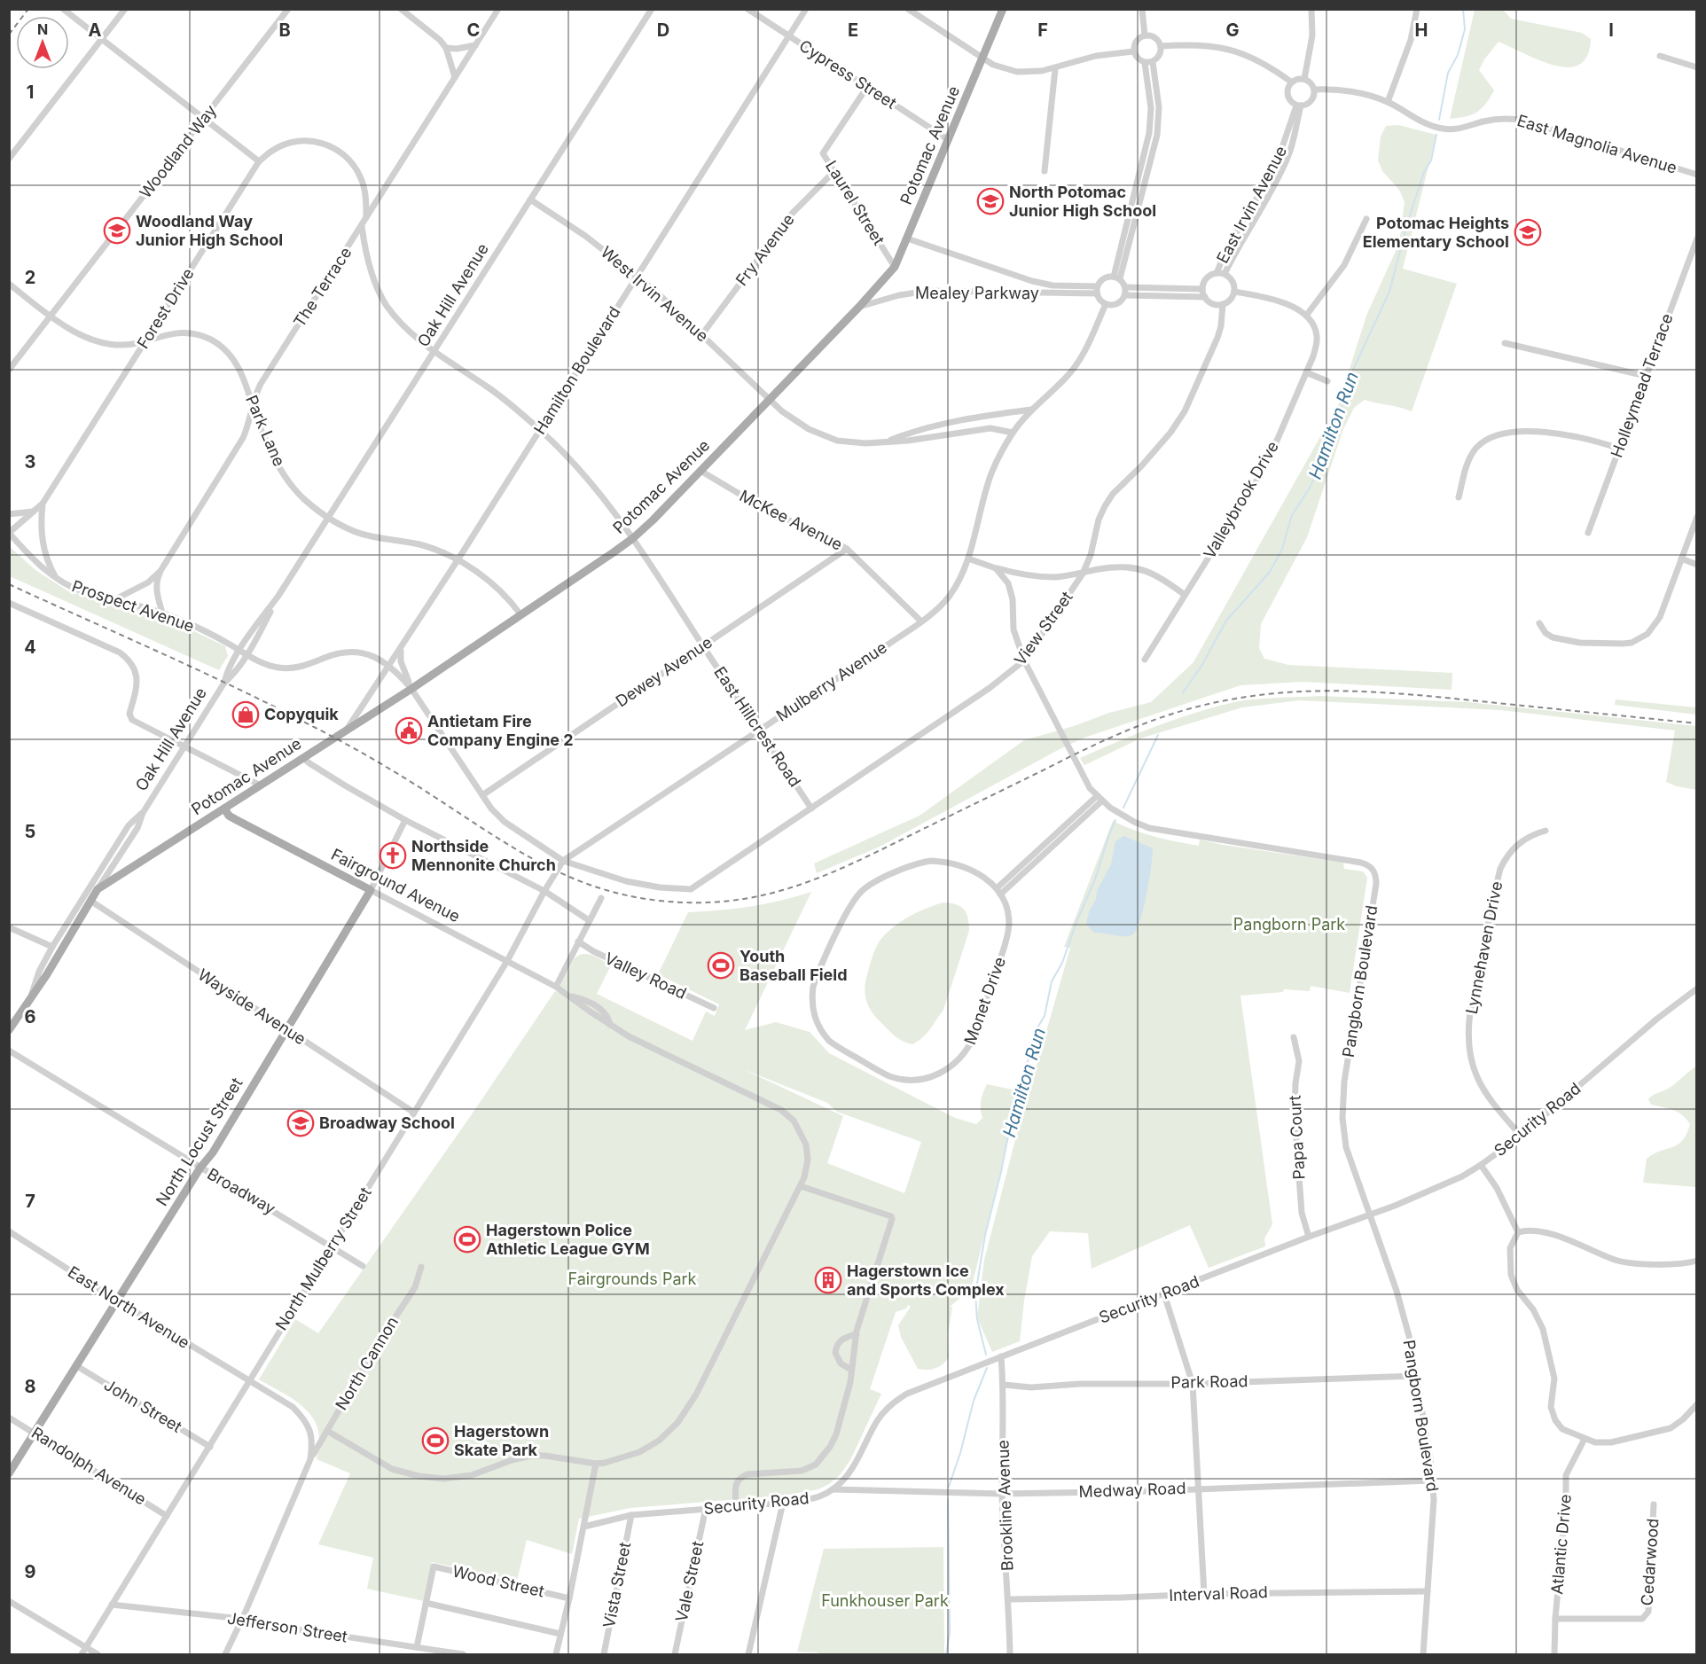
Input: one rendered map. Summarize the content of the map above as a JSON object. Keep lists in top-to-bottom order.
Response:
{
  "streets": {
    "main road": [
      "Potomac Avenue",
      "Oak Hill Avenue",
      "Fairground Avenue",
      "North Locust Street"
    ],
    "street": [
      "Cypress Street",
      "East Magnolia Avenue",
      "Woodland Way",
      "Laurel Street",
      "East Irvin Avenue",
      "Fry Avenue",
      "The Terrace",
      "Mealey Parkway",
      "West Irvin Avenue",
      "Forest Drive",
      "Hamilton Boulevard",
      "Holleymead Terrace",
      "Park Lane",
      "Valleybrook Drive",
      "McKee Avenue",
      "Prospect Avenue",
      "View Street",
      "Dewey Avenue",
      "Mulberry Avenue",
      "East Hillcrest Road",
      "Lynnehaven Drive",
      "Valley Road",
      "Pangborn Boulevard",
      "Monet Drive",
      "Wayside Avenue",
      "Security Road",
      "Papa Court",
      "Broadway",
      "North Mulberry Street",
      "East North Avenue",
      "North Cannon",
      "Park Road",
      "John Street",
      "Randolph Avenue",
      "Medway Road",
      "Brookline Avenue",
      "Atlantic Drive",
      "Cedarwood",
      "Wood Street",
      "Vale Street",
      "Vista Street",
      "Interval Road",
      "Jefferson Street"
    ]
  },
  "crossings": [
    ["Cypress Street", "Potomac Avenue"],
    ["Cypress Street", "Laurel Street"],
    ["Cypress Street", "Hamilton Boulevard"],
    ["East Magnolia Avenue", "East Irvin Avenue"],
    ["Potomac Avenue", "Laurel Street"],
    ["Potomac Avenue", "Mealey Parkway"],
    ["Potomac Avenue", "West Irvin Avenue"],
    ["Potomac Avenue", "Oak Hill Avenue"],
    ["Potomac Avenue", "Hamilton Boulevard"],
    ["Potomac Avenue", "Park Lane"],
    ["Potomac Avenue", "McKee Avenue"],
    ["Potomac Avenue", "Prospect Avenue"],
    ["Potomac Avenue", "East Hillcrest Road"],
    ["Potomac Avenue", "Fairground Avenue"],
    ["Woodland Way", "Park Lane"],
    ["Laurel Street", "Fry Avenue"],
    ["East Irvin Avenue", "View Street"],
    ["Fry Avenue", "West Irvin Avenue"],
    ["The Terrace", "Forest Drive"],
    ["The Terrace", "Park Lane"],
    ["The Terrace", "Prospect Avenue"],
    ["The Terrace", "East Hillcrest Road"],
    ["West Irvin Avenue", "Oak Hill Avenue"],
    ["West Irvin Avenue", "Hamilton Boulevard"],
    ["Oak Hill Avenue", "Park Lane"],
    ["Oak Hill Avenue", "Prospect Avenue"],
    ["Oak Hill Avenue", "East Hillcrest Road"],
    ["Oak Hill Avenue", "Wayside Avenue"],
    ["Forest Drive", "Park Lane"],
    ["Forest Drive", "Prospect Avenue"],
    ["Hamilton Boulevard", "Park Lane"],
    ["Hamilton Boulevard", "Prospect Avenue"],
    ["Hamilton Boulevard", "East Hillcrest Road"],
    ["McKee Avenue", "Dewey Avenue"],
    ["McKee Avenue", "Mulberry Avenue"],
    ["View Street", "Mulberry Avenue"],
    ["View Street", "East Hillcrest Road"],
    ["View Street", "Pangborn Boulevard"],
    ["View Street", "North Mulberry Street"],
    ["Dewey Avenue", "East Hillcrest Road"],
    ["Mulberry Avenue", "East Hillcrest Road"],
    ["Mulberry Avenue", "North Mulberry Street"],
    ["Fairground Avenue", "North Locust Street"],
    ["Fairground Avenue", "North Mulberry Street"],
    ["Lynnehaven Drive", "Security Road"],
    ["Pangborn Boulevard", "Security Road"],
    ["Pangborn Boulevard", "Park Road"],
    ["Pangborn Boulevard", "Medway Road"],
    ["Pangborn Boulevard", "Interval Road"],
    ["Wayside Avenue", "North Locust Street"],
    ["Wayside Avenue", "North Mulberry Street"],
    ["Security Road", "Papa Court"],
    ["Security Road", "Medway Road"],
    ["Security Road", "Brookline Avenue"],
    ["Security Road", "Vale Street"],
    ["Security Road", "Vista Street"],
    ["North Locust Street", "Broadway"],
    ["North Locust Street", "East North Avenue"],
    ["North Locust Street", "John Street"],
    ["North Locust Street", "Randolph Avenue"],
    ["Broadway", "North Mulberry Street"],
    ["North Mulberry Street", "East North Avenue"],
    ["North Mulberry Street", "John Street"],
    ["North Mulberry Street", "Randolph Avenue"],
    ["North Mulberry Street", "Jefferson Street"],
    ["East North Avenue", "North Cannon"],
    ["Park Road", "Brookline Avenue"],
    ["Medway Road", "Brookline Avenue"],
    ["Brookline Avenue", "Interval Road"],
    ["Atlantic Drive", "Cedarwood"],
    ["Wood Street", "Jefferson Street"]
  ],
  "water": ["Hamilton Run"],
  "parks": ["Pangborn Park", "Fairgrounds Park", "Funkhouser Park"],
  "places": {
    "school or university": [
      "North Potomac Junior High School",
      "Woodland Way Junior High School",
      "Potomac Heights Elementary School",
      "Broadway School"
    ],
    "shop": ["Copyquik"],
    "public building": ["Antietam Fire Company Engine 2"],
    "church": ["Northside Mennonite Church"],
    "sports": ["Youth Baseball Field", "Hagerstown Police Athletic League GYM", "Hagerstown Skate Park"],
    "building": ["Hagerstown Ice and Sports Complex"]
  },
  "north": "top",
  "grid": {
    "columns": [
      "A",
      "B",
      "C",
      "D",
      "E",
      "F",
      "G",
      "H",
      "I"
    ],
    "rows": [
      "1",
      "2",
      "3",
      "4",
      "5",
      "6",
      "7",
      "8",
      "9"
    ]
  }
}
